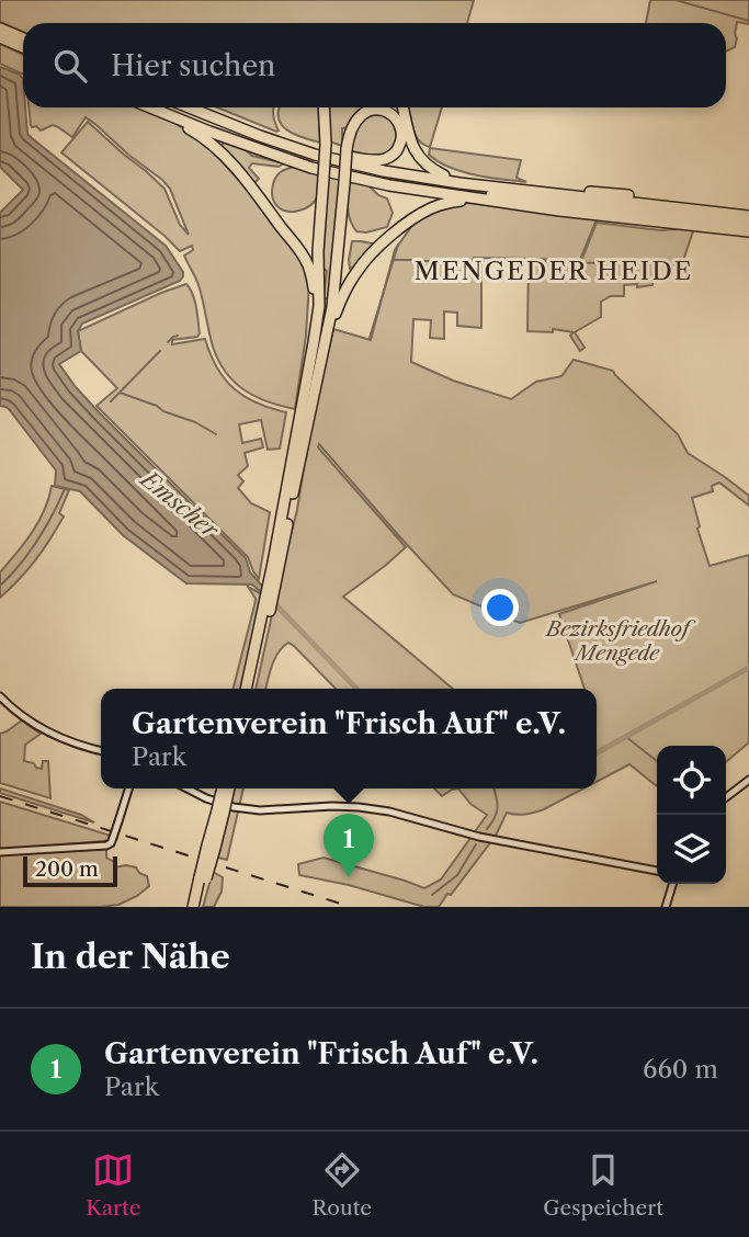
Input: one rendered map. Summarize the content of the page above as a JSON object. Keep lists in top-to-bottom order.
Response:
{
  "districts": ["MENGEDER HEIDE"],
  "water": ["Emscher"],
  "parks": ["Bezirksfriedhof Mengede"],
  "scale_bar": "200 m",
  "page": {
    "search": "Hier suchen",
    "popup": ["Gartenverein \"Frisch Auf\" e.V.", "Park"],
    "pins": "1",
    "scale": "200 m",
    "heading": "In der Nähe",
    "list": [
      {
        "mark": "1",
        "name": "Gartenverein \"Frisch Auf\" e.V.",
        "note": "Park",
        "value": "660 m"
      }
    ],
    "nav": ["Karte", "Route", "Gespeichert"]
  }
}
